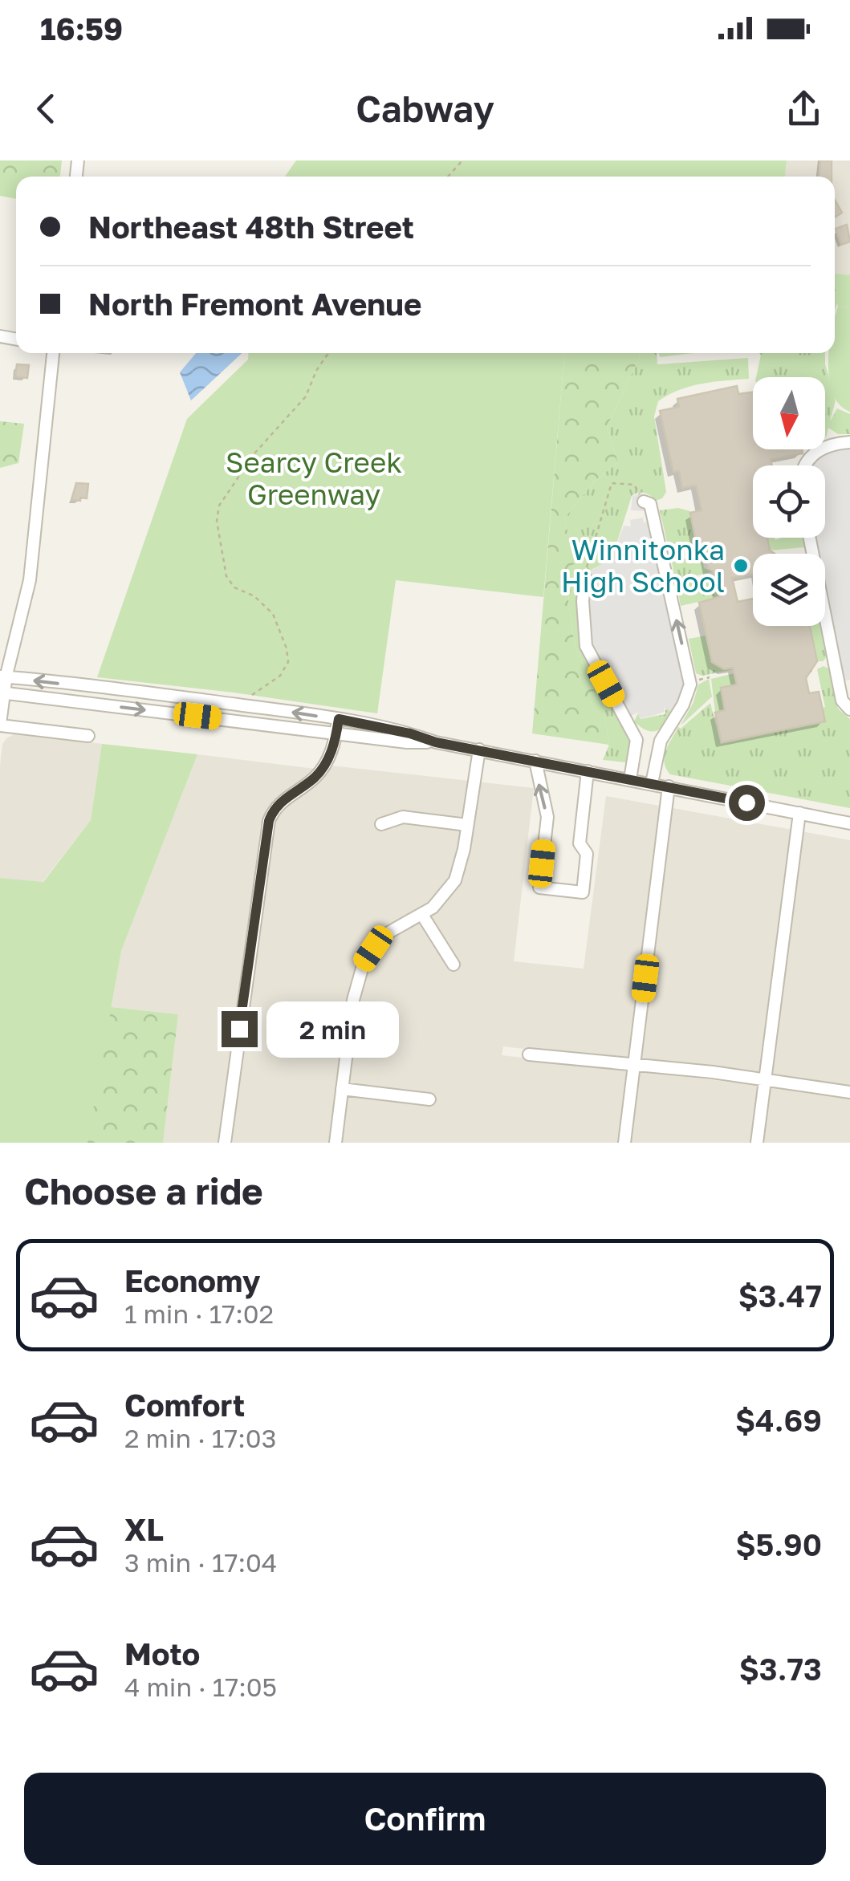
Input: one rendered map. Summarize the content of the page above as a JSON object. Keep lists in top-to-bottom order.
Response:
{
  "parks": ["Searcy Creek Greenway"],
  "places": ["Winnitonka High School"],
  "north": "bottom",
  "page": {
    "status": "16:59",
    "header": "Cabway",
    "banner": ["Northeast 48th Street", "North Fremont Avenue"],
    "bubble": "2 min",
    "heading": "Choose a ride",
    "list": [
      {
        "name": "Economy",
        "note": "1 min · 17:02",
        "value": "$3.47"
      },
      {
        "name": "Comfort",
        "note": "2 min · 17:03",
        "value": "$4.69"
      },
      {
        "name": "XL",
        "note": "3 min · 17:04",
        "value": "$5.90"
      },
      {
        "name": "Moto",
        "note": "4 min · 17:05",
        "value": "$3.73"
      }
    ],
    "buttons": "Confirm"
  }
}
